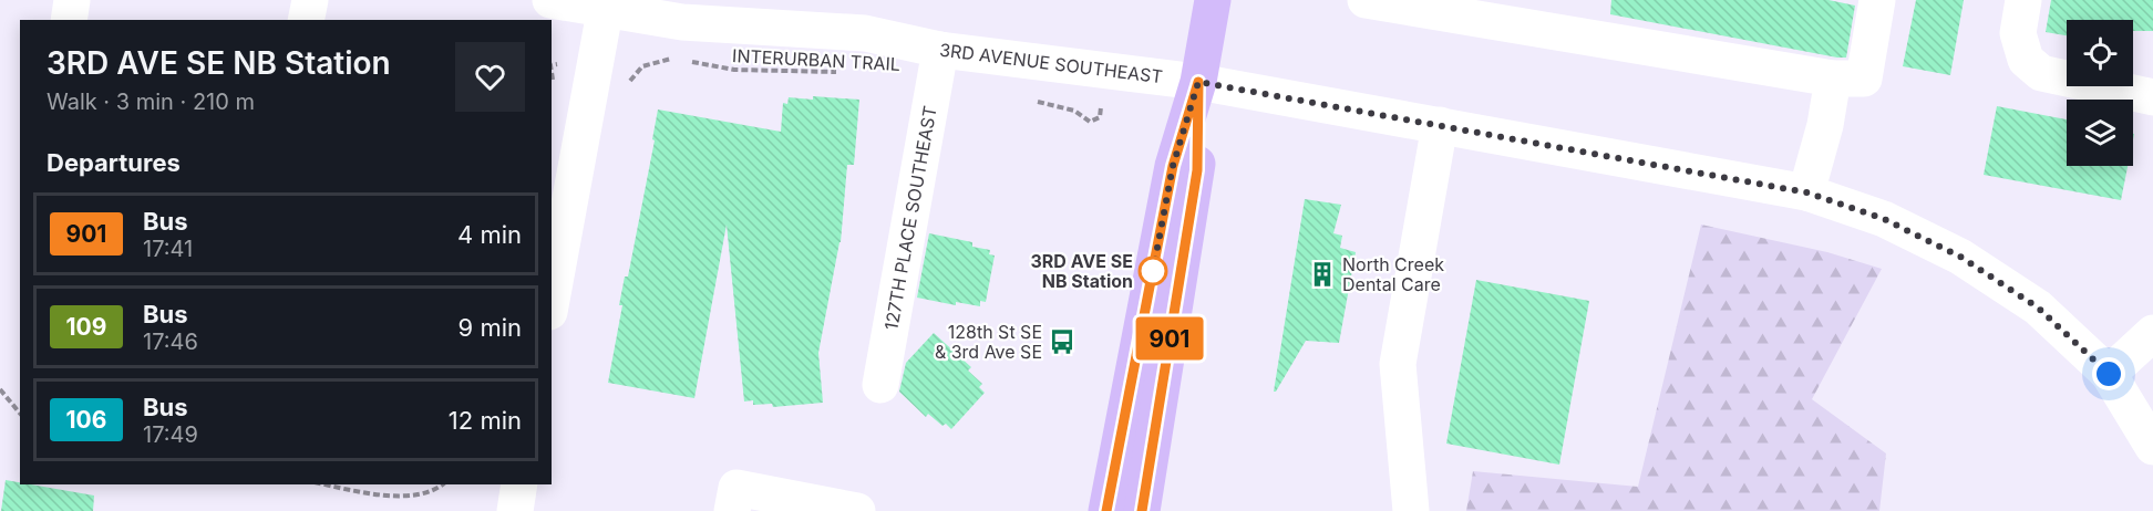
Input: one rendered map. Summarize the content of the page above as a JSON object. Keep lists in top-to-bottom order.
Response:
{
  "streets": {
    "street": ["3RD AVENUE SOUTHEAST", "127TH PLACE SOUTHEAST"],
    "path": ["INTERURBAN TRAIL"]
  },
  "crossings": [
    ["3RD AVENUE SOUTHEAST", "127TH PLACE SOUTHEAST"]
  ],
  "places": {
    "other": ["3RD AVE SE NB Station"],
    "building": ["North Creek Dental Care"],
    "bus stop": ["128th St SE & 3rd Ave SE"]
  },
  "lines": ["bus line 901"],
  "page": {
    "on_map": "901",
    "heading": [
      ["3RD AVE SE NB Station", "Walk · 3 min · 210 m"],
      "Departures"
    ],
    "list": [
      {
        "mark": "901",
        "name": "Bus",
        "note": "17:41",
        "value": "4 min"
      },
      {
        "mark": "109",
        "name": "Bus",
        "note": "17:46",
        "value": "9 min"
      },
      {
        "mark": "106",
        "name": "Bus",
        "note": "17:49",
        "value": "12 min"
      }
    ]
  }
}
